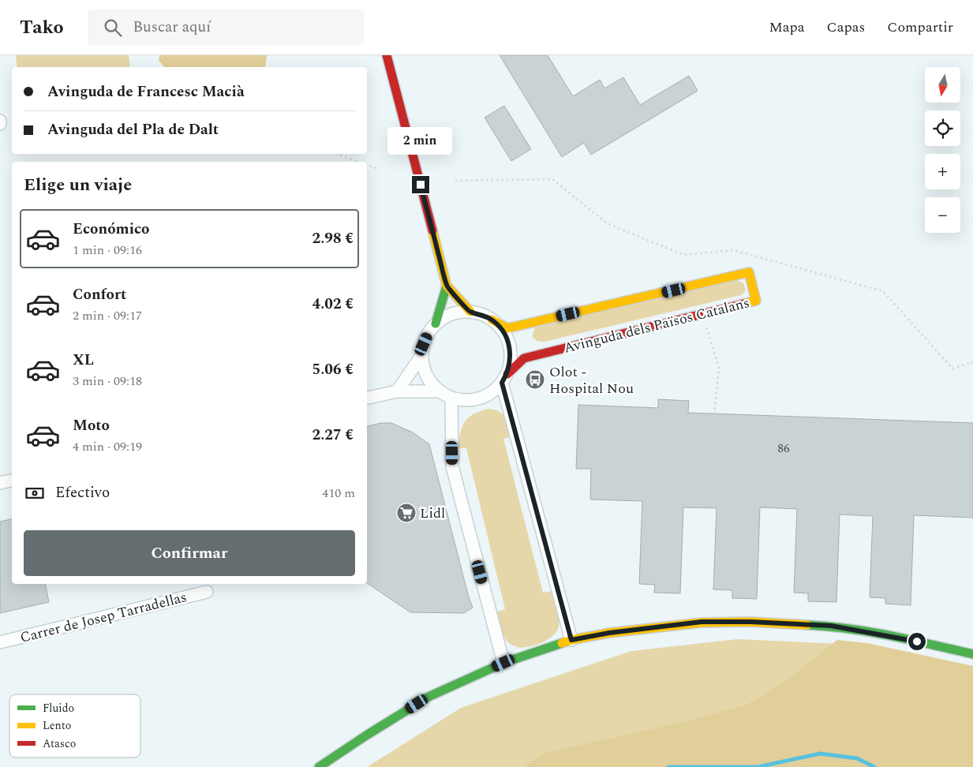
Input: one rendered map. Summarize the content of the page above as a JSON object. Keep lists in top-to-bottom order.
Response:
{
  "streets": {
    "street": ["Avinguda dels Països Catalans", "Carrer de Josep Tarradellas"]
  },
  "places": {
    "bus stop": ["Olot - Hospital Nou"],
    "supermarket": ["Lidl"]
  },
  "house_numbers": ["86"],
  "legend": ["Fluido", "Lento", "Atasco"],
  "north": "bottom",
  "page": {
    "header": "Tako",
    "search": "Buscar aquí",
    "nav": ["Mapa", "Capas", "Compartir"],
    "map_buttons": ["+", "−"],
    "banner": ["Avinguda de Francesc Macià", "Avinguda del Pla de Dalt"],
    "bubble": "2 min",
    "heading": "Elige un viaje",
    "list": [
      {
        "name": "Económico",
        "note": "1 min · 09:16",
        "value": "2.98 €"
      },
      {
        "name": "Confort",
        "note": "2 min · 09:17",
        "value": "4.02 €"
      },
      {
        "name": "XL",
        "note": "3 min · 09:18",
        "value": "5.06 €"
      },
      {
        "name": "Moto",
        "note": "4 min · 09:19",
        "value": "2.27 €"
      }
    ],
    "pay": ["Efectivo", "410 m"],
    "buttons": "Confirmar"
  }
}
